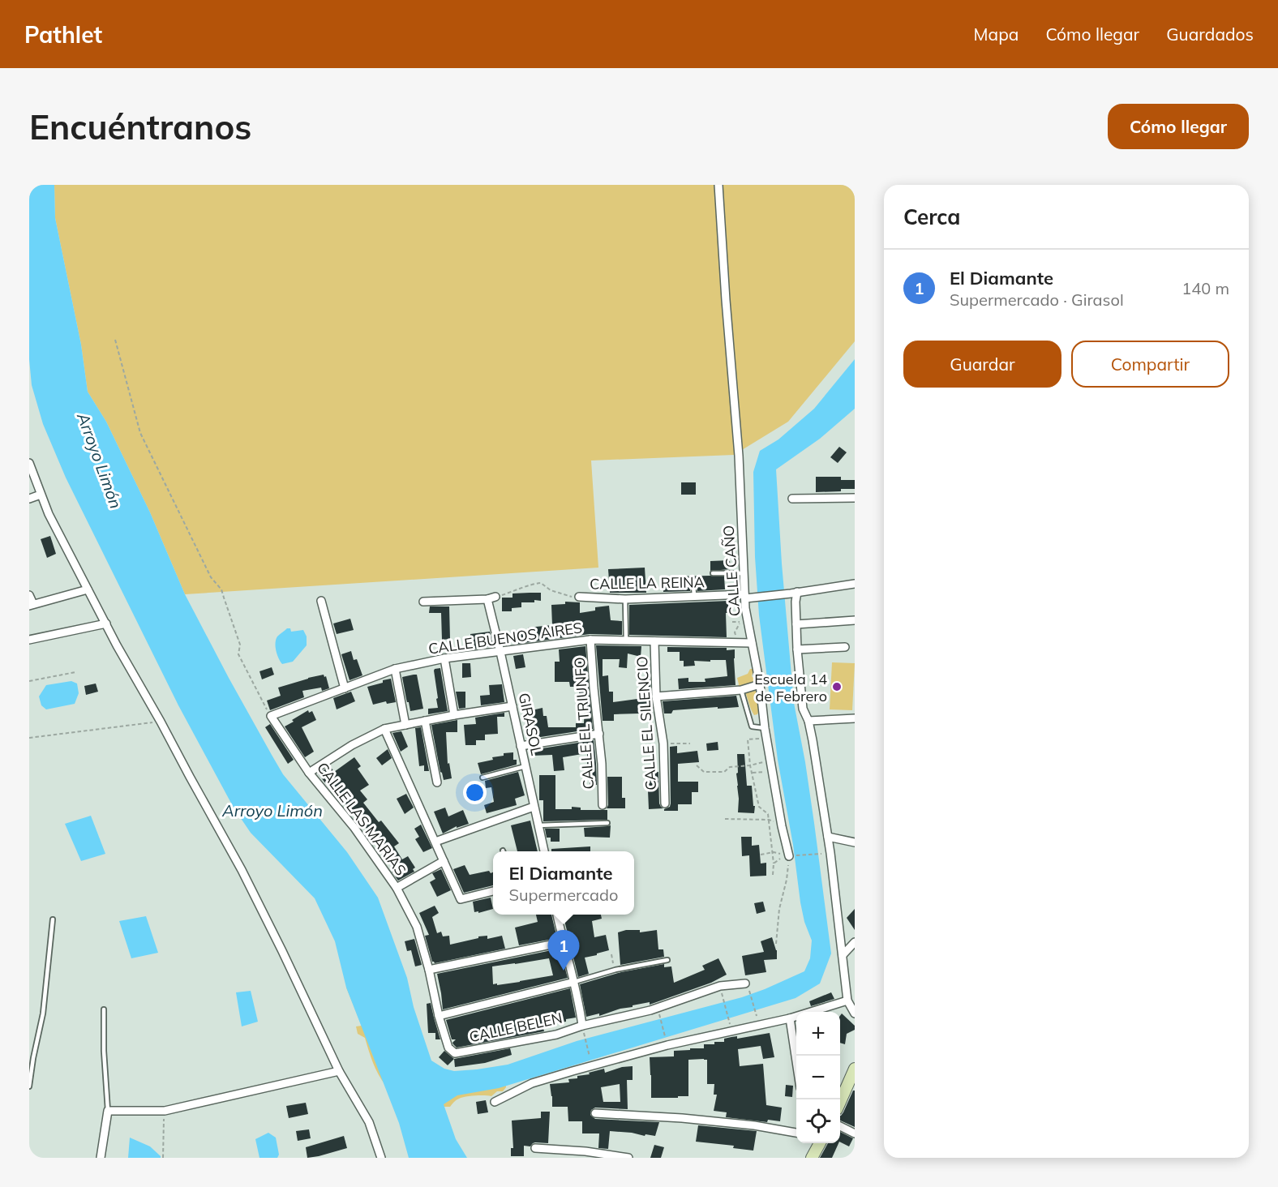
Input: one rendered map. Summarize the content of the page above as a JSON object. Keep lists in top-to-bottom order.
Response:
{
  "streets": {
    "street": [
      "CALLE CAÑO",
      "CALLE LA REINA",
      "CALLE BUENOS AIRES",
      "CALLE EL TRIUNFO",
      "CALLE EL SILENCIO",
      "GIRASOL",
      "CALLE LAS MARIAS",
      "CALLE BELEN"
    ]
  },
  "crossings": [
    ["CALLE CAÑO", "CALLE LA REINA"],
    ["CALLE CAÑO", "CALLE BUENOS AIRES"],
    ["CALLE BUENOS AIRES", "CALLE EL TRIUNFO"],
    ["CALLE BUENOS AIRES", "CALLE EL SILENCIO"],
    ["CALLE BUENOS AIRES", "GIRASOL"],
    ["CALLE BUENOS AIRES", "CALLE LAS MARIAS"],
    ["CALLE LAS MARIAS", "CALLE BELEN"]
  ],
  "water": ["Arroyo Limón"],
  "places": ["Escuela 14 de Febrero"],
  "page": {
    "header": "Pathlet",
    "nav": ["Mapa", "Cómo llegar", "Guardados"],
    "buttons": [
      "Cómo llegar",
      ["Guardar", "Compartir"]
    ],
    "title": "Encuéntranos",
    "heading": "Cerca",
    "list": [
      {
        "mark": "1",
        "name": "El Diamante",
        "note": "Supermercado · Girasol",
        "value": "140 m"
      }
    ],
    "popup": ["El Diamante", "Supermercado"],
    "pins": "1",
    "map_buttons": ["+", "−"]
  }
}
